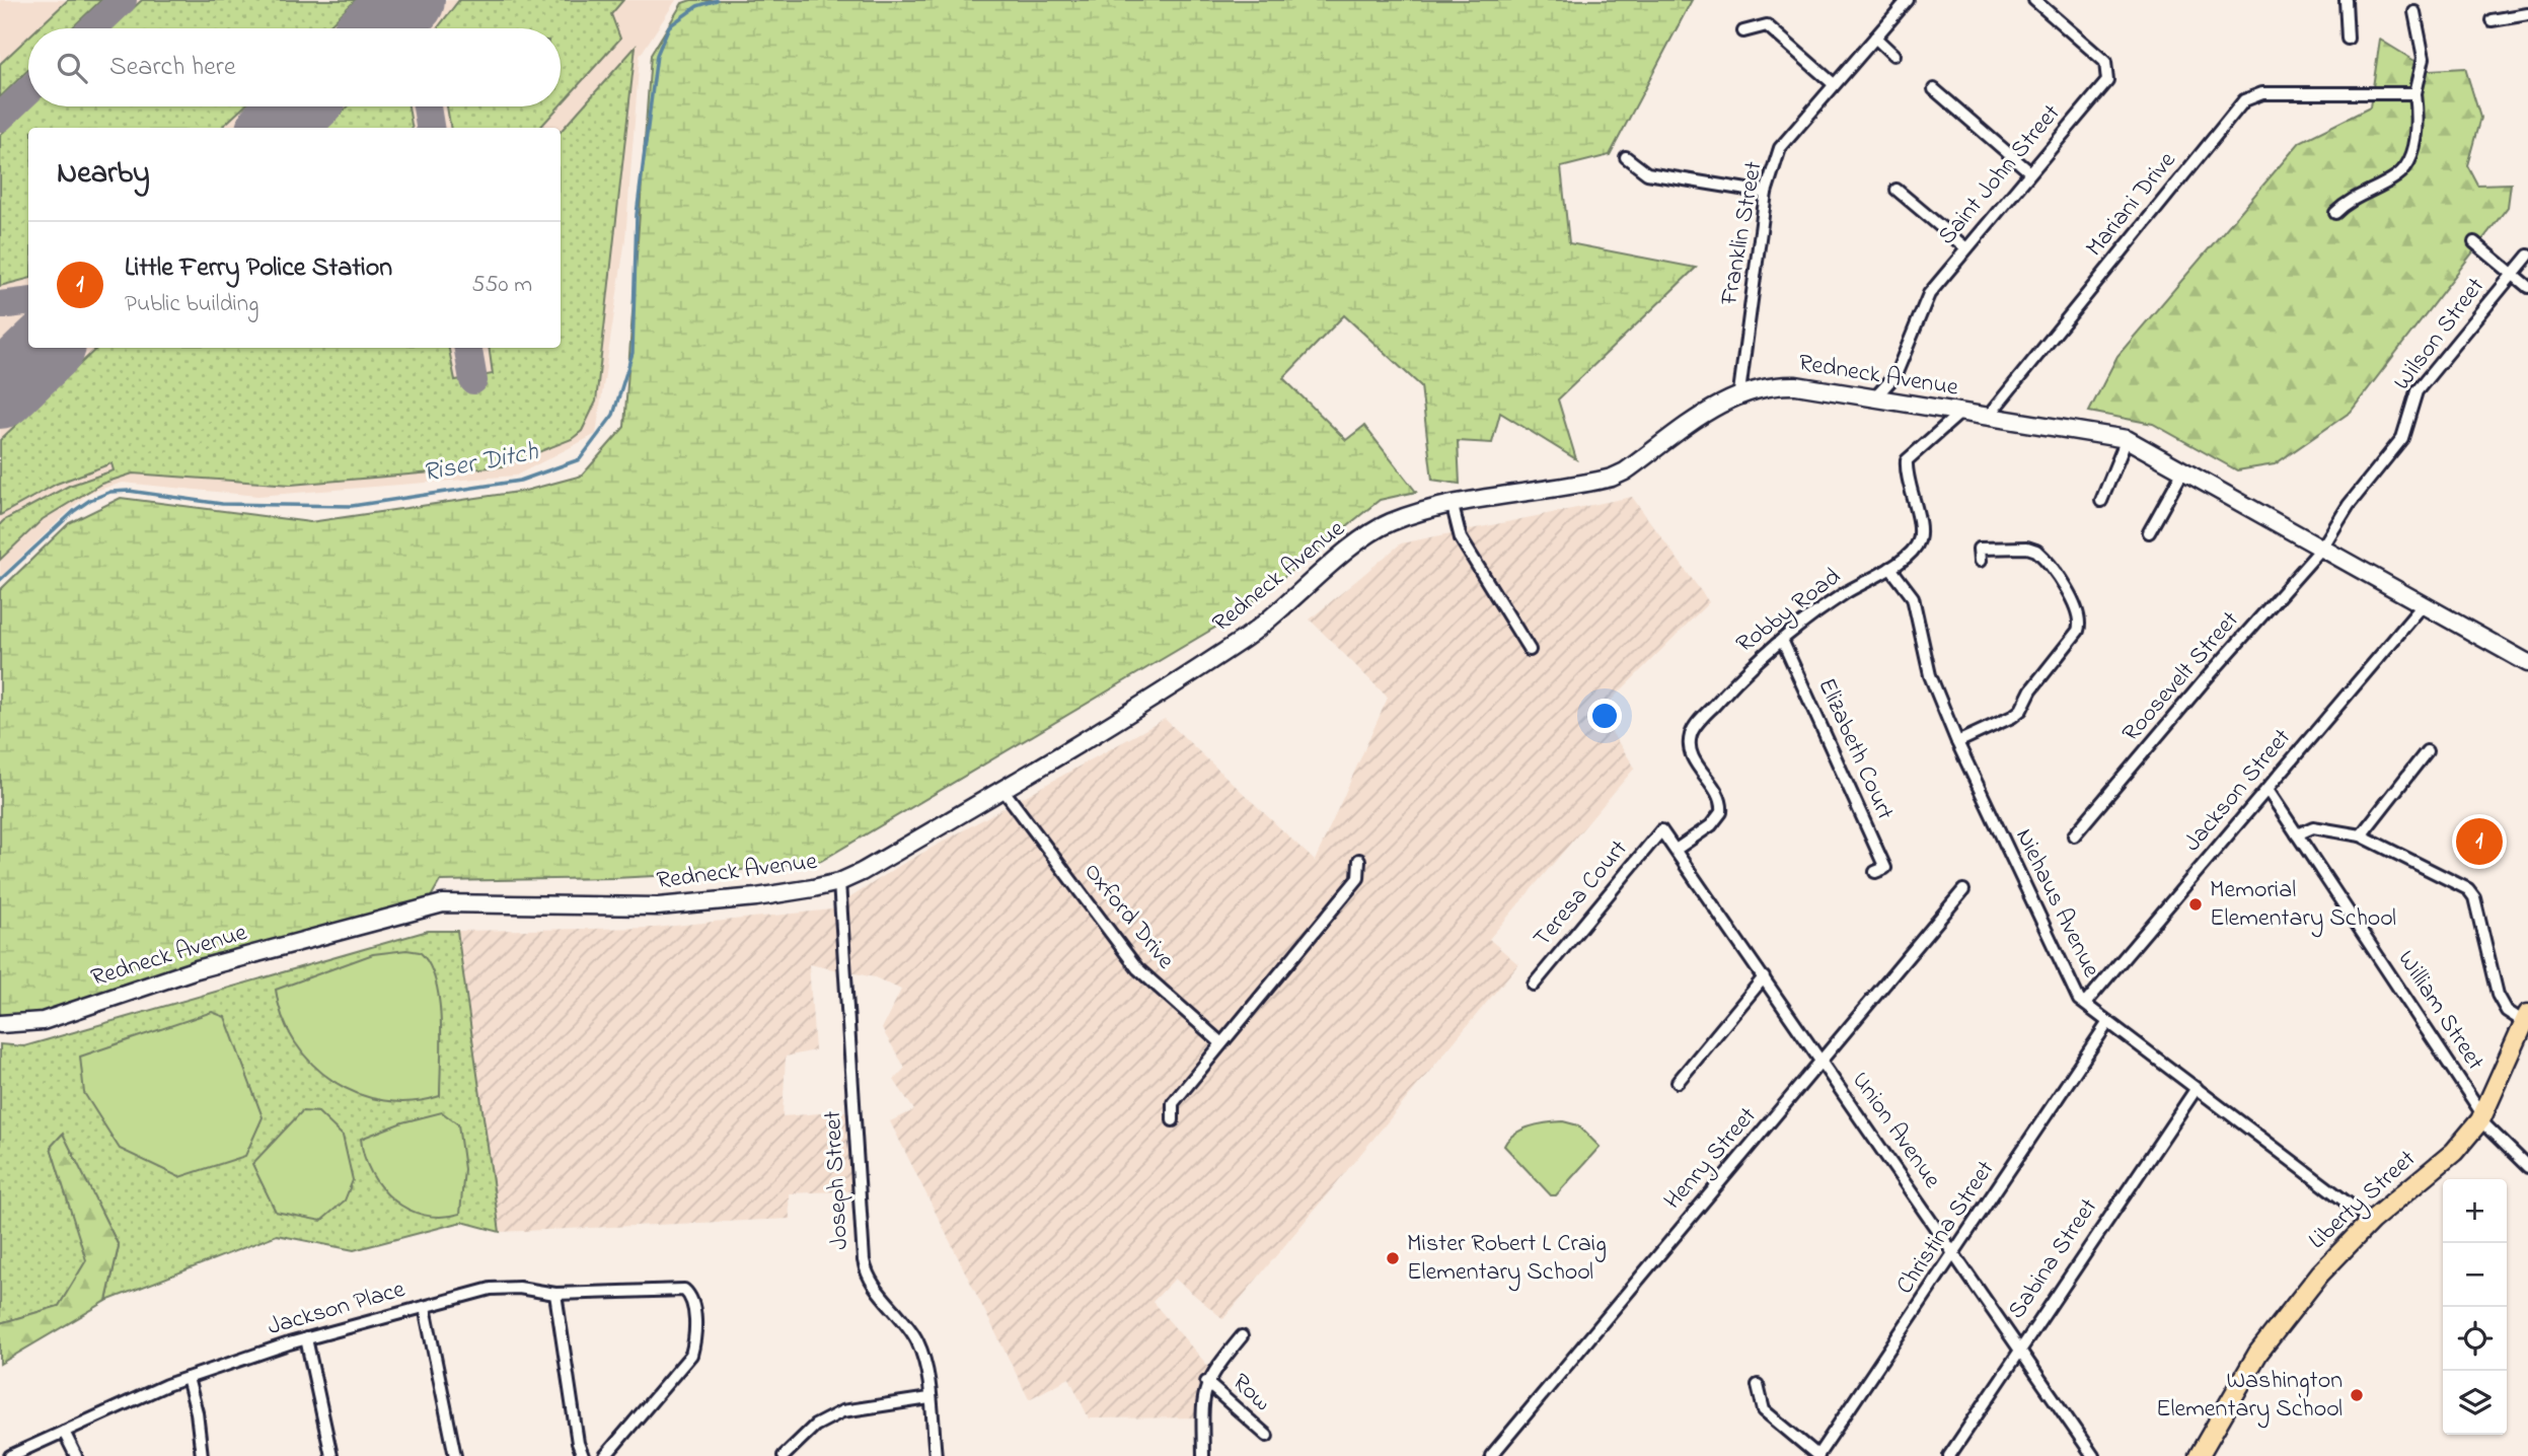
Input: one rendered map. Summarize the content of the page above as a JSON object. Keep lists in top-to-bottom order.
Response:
{
  "streets": {
    "main road": ["Liberty Street"],
    "street": [
      "Saint John Street",
      "Mariani Drive",
      "Franklin Street",
      "Wilson Street",
      "Redneck Avenue",
      "Robby Road",
      "Roosevelt Street",
      "Elizabeth Court",
      "Jackson Street",
      "Teresa Court",
      "Niehaus Avenue",
      "Oxford Drive",
      "William Street",
      "Union Avenue",
      "Henry Street",
      "Joseph Street",
      "Christina Street",
      "Sabina Street",
      "Jackson Place",
      "Row"
    ]
  },
  "crossings": [
    ["Saint John Street", "Redneck Avenue"],
    ["Mariani Drive", "Redneck Avenue"],
    ["Franklin Street", "Redneck Avenue"],
    ["Wilson Street", "Redneck Avenue"],
    ["Wilson Street", "Roosevelt Street"],
    ["Redneck Avenue", "Robby Road"],
    ["Redneck Avenue", "Roosevelt Street"],
    ["Redneck Avenue", "Jackson Street"],
    ["Redneck Avenue", "Oxford Drive"],
    ["Redneck Avenue", "Joseph Street"],
    ["Robby Road", "Elizabeth Court"],
    ["Robby Road", "Niehaus Avenue"],
    ["Robby Road", "Union Avenue"],
    ["Jackson Street", "Niehaus Avenue"],
    ["Jackson Street", "William Street"],
    ["Teresa Court", "Union Avenue"],
    ["Niehaus Avenue", "Liberty Street"],
    ["Niehaus Avenue", "Christina Street"],
    ["Niehaus Avenue", "Sabina Street"],
    ["William Street", "Liberty Street"],
    ["Union Avenue", "Henry Street"],
    ["Union Avenue", "Christina Street"],
    ["Union Avenue", "Sabina Street"]
  ],
  "water": ["Riser Ditch"],
  "places": ["Memorial Elementary School", "Mister Robert L Craig Elementary School", "Washington Elementary School"],
  "page": {
    "search": "Search here",
    "heading": "Nearby",
    "list": [
      {
        "mark": "1",
        "name": "Little Ferry Police Station",
        "note": "Public building",
        "value": "550 m"
      }
    ],
    "pins": "1",
    "map_buttons": ["+", "−"]
  }
}
